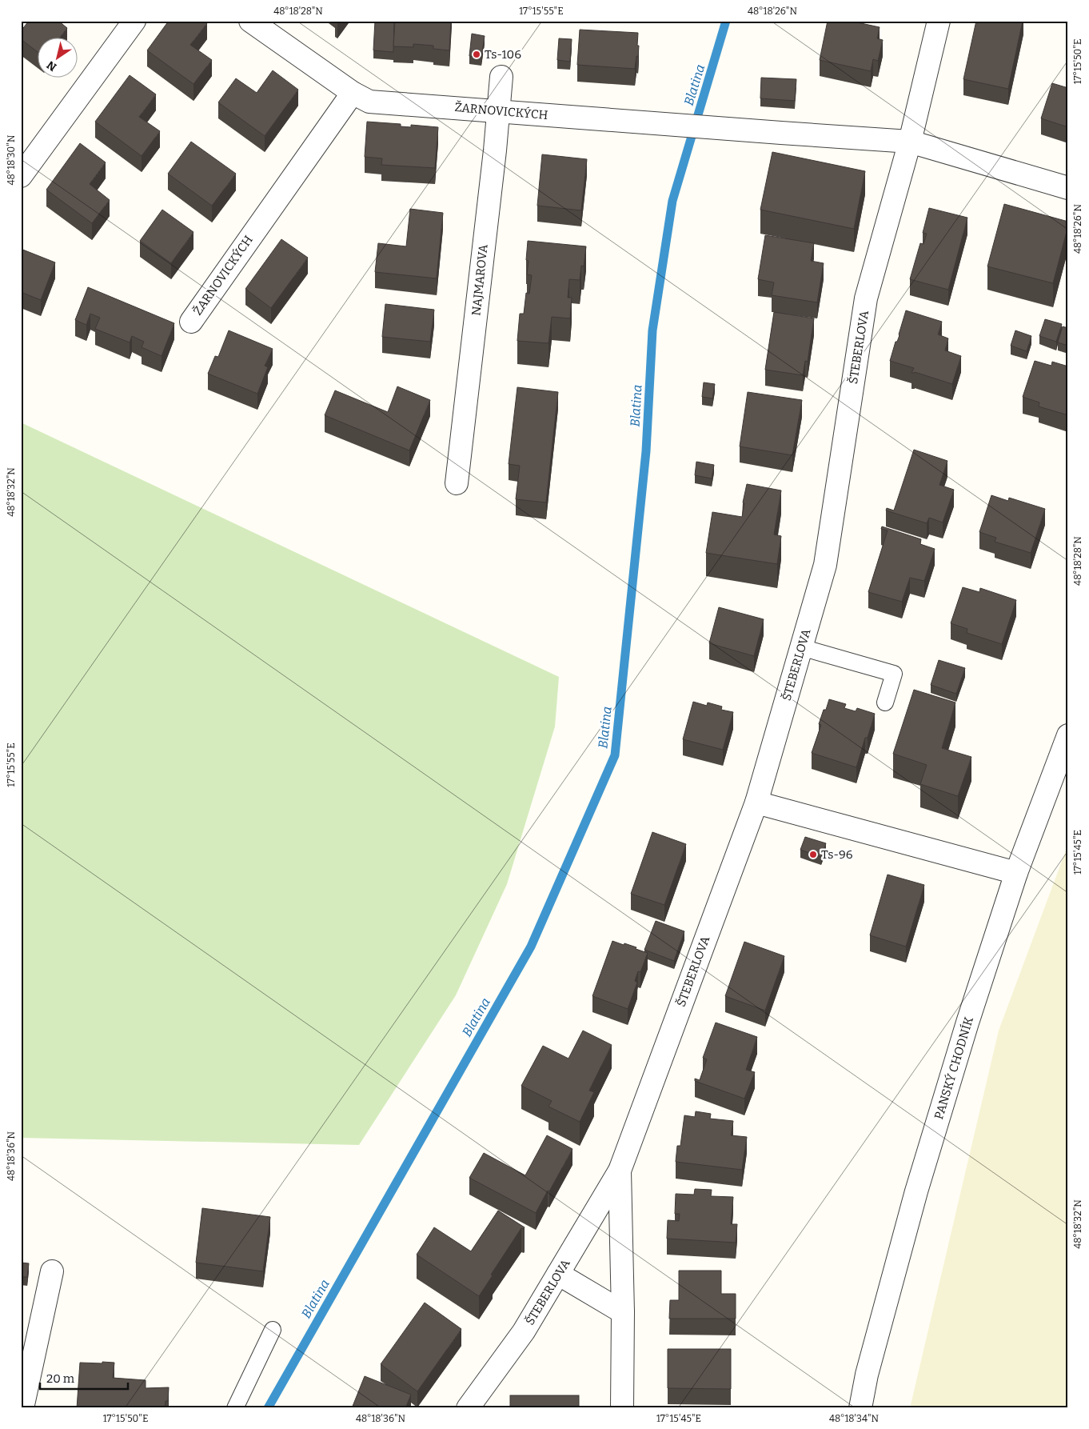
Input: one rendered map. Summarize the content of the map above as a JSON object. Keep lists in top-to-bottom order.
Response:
{
  "streets": {
    "street": [
      "ŽARNOVICKÝCH",
      "NAJMAROVA",
      "ŠTEBERLOVA",
      "PANSKÝ CHODNÍK"
    ]
  },
  "crossings": [
    ["ŽARNOVICKÝCH", "NAJMAROVA"],
    ["ŽARNOVICKÝCH", "ŠTEBERLOVA"]
  ],
  "water": ["Blatina"],
  "places": ["Ts-106", "Ts-96"],
  "scale_bar": "20 m",
  "north": "bottom left",
  "coordinates": [
    "48°18'28\"N",
    "17°15'55\"E",
    "48°18'26\"N",
    "17°15'50\"E",
    "48°18'30\"N",
    "48°18'32\"N",
    "17°15'45\"E",
    "48°18'36\"N",
    "48°18'34\"N"
  ]
}
